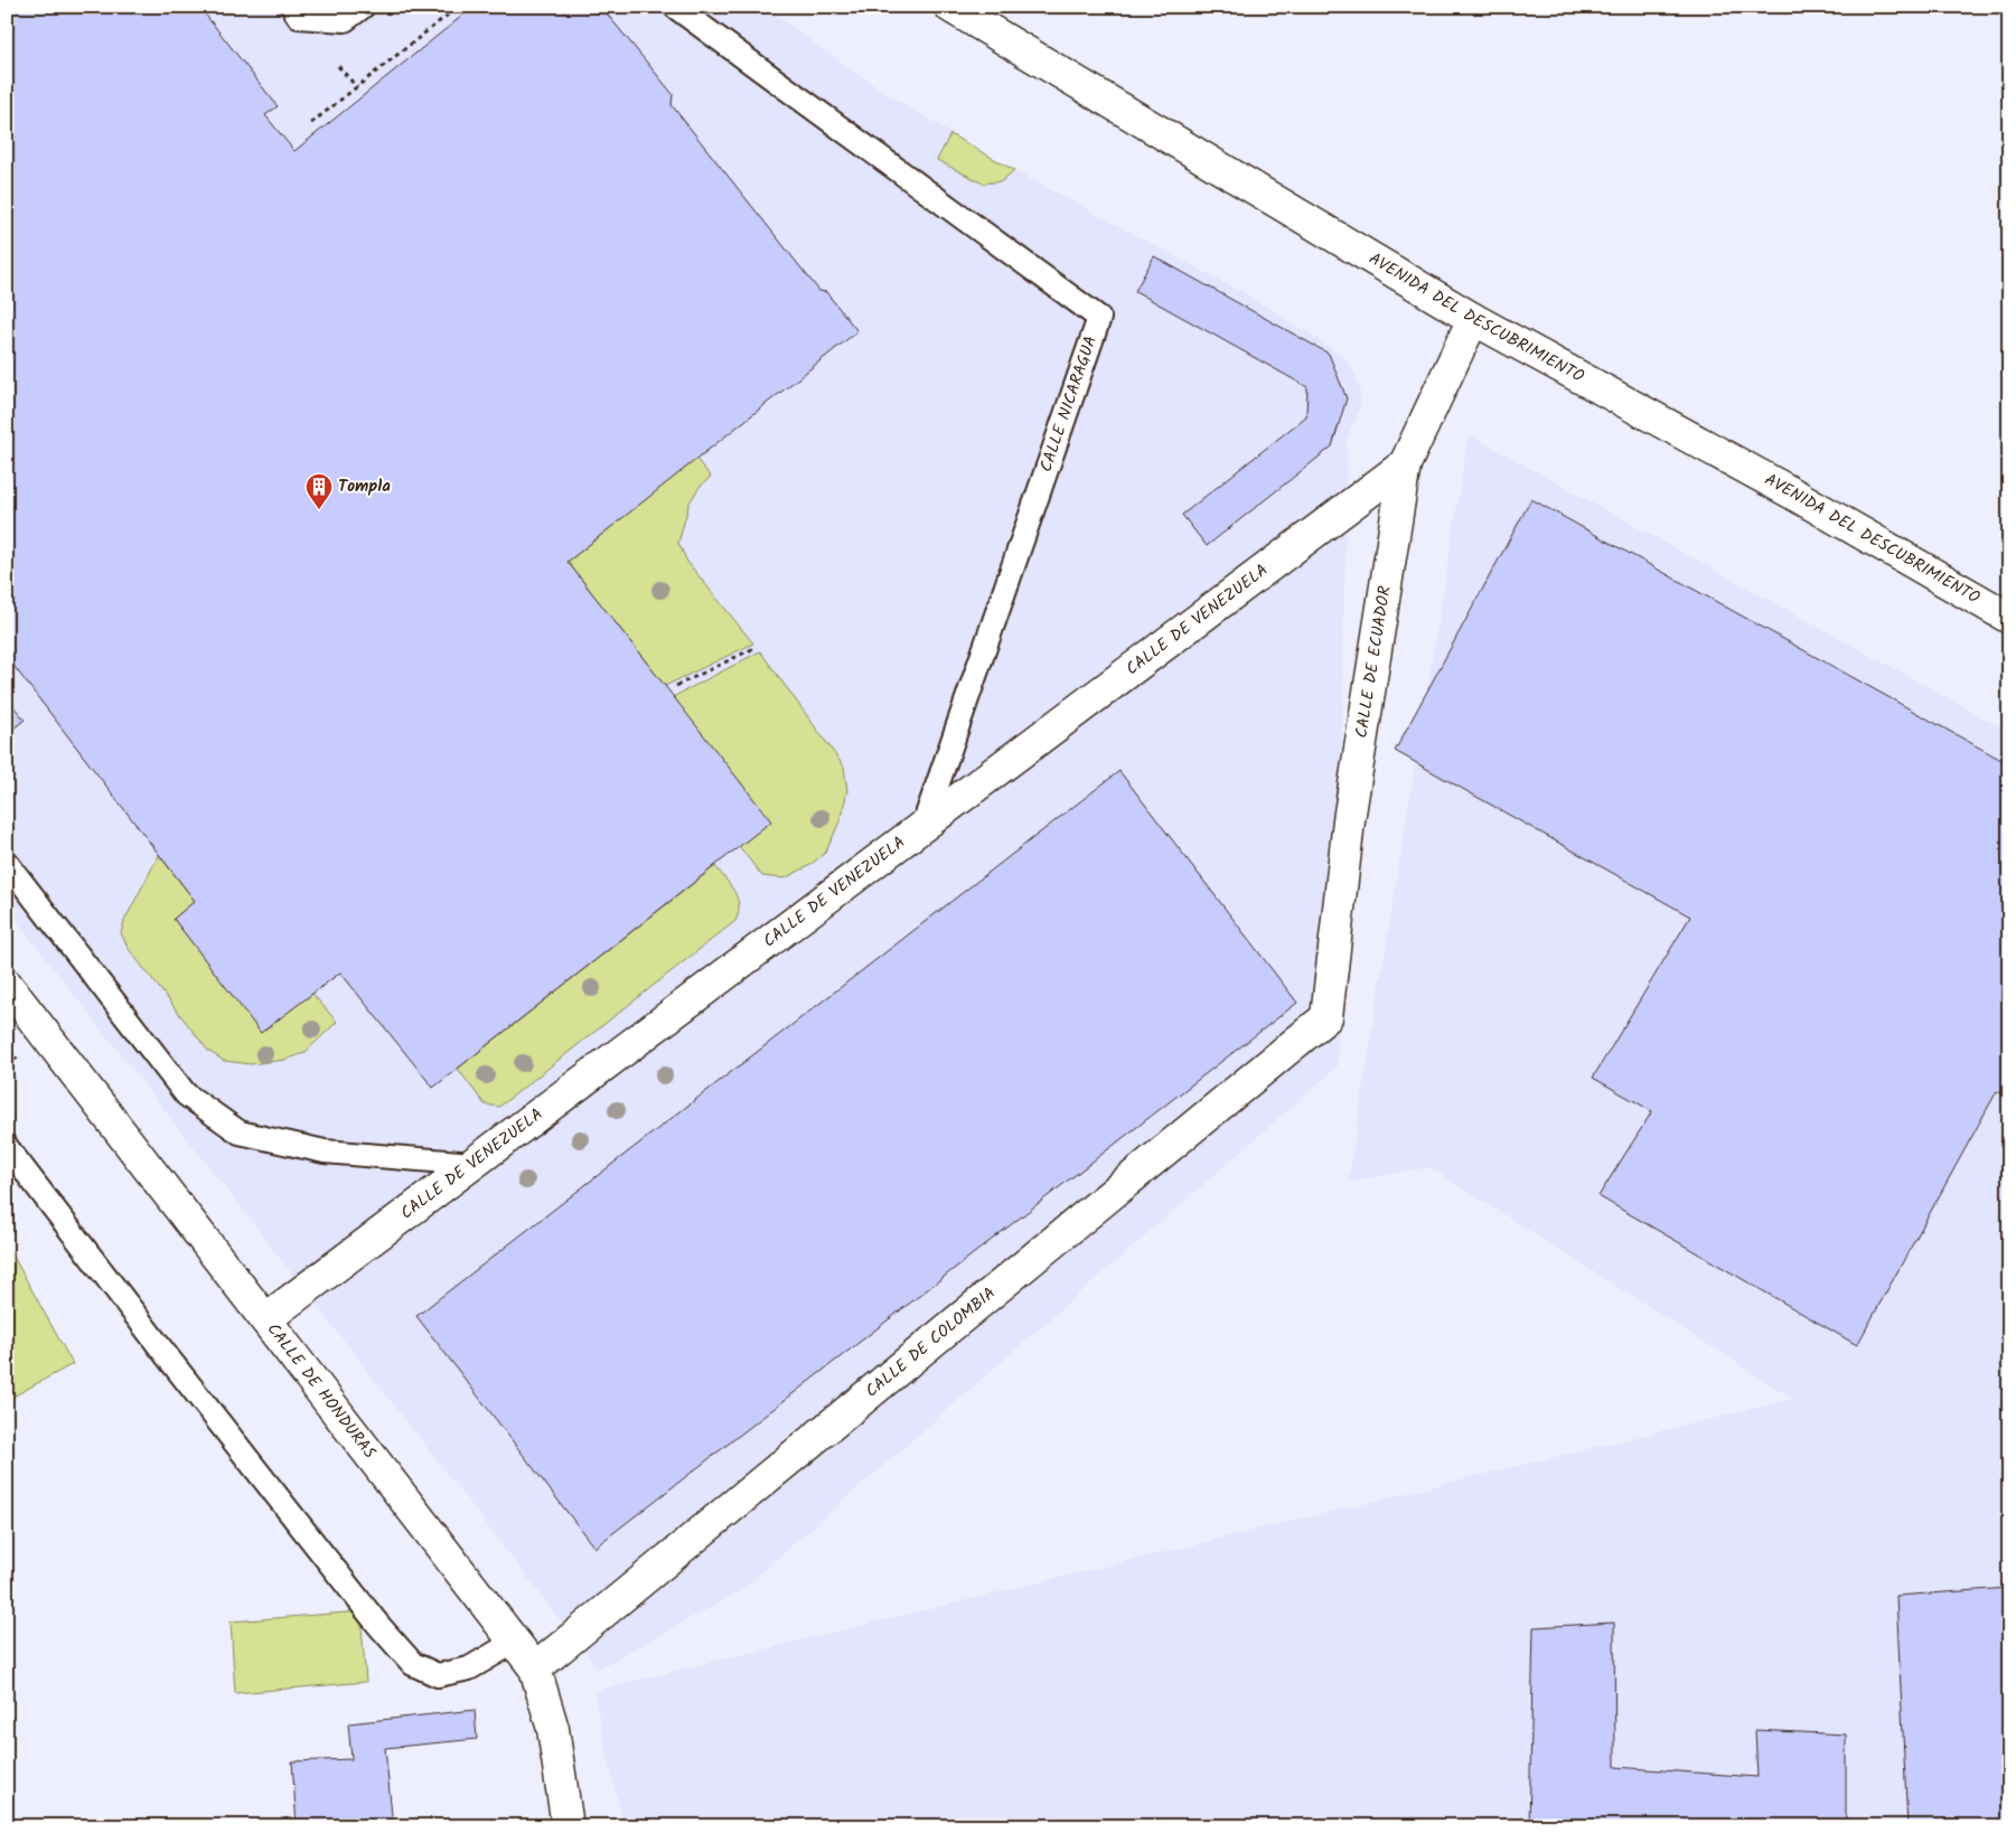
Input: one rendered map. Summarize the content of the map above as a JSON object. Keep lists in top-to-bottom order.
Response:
{
  "streets": {
    "street": [
      "AVENIDA DEL DESCUBRIMIENTO",
      "CALLE DE VENEZUELA",
      "CALLE DE ECUADOR",
      "CALLE DE COLOMBIA",
      "CALLE DE HONDURAS"
    ],
    "lane": ["CALLE NICARAGUA"]
  },
  "crossings": [
    ["AVENIDA DEL DESCUBRIMIENTO", "CALLE DE ECUADOR"],
    ["CALLE NICARAGUA", "CALLE DE VENEZUELA"],
    ["CALLE DE VENEZUELA", "CALLE DE ECUADOR"],
    ["CALLE DE VENEZUELA", "CALLE DE HONDURAS"],
    ["CALLE DE ECUADOR", "CALLE DE COLOMBIA"],
    ["CALLE DE COLOMBIA", "CALLE DE HONDURAS"]
  ],
  "places": {
    "building": ["Tompla"]
  }
}
